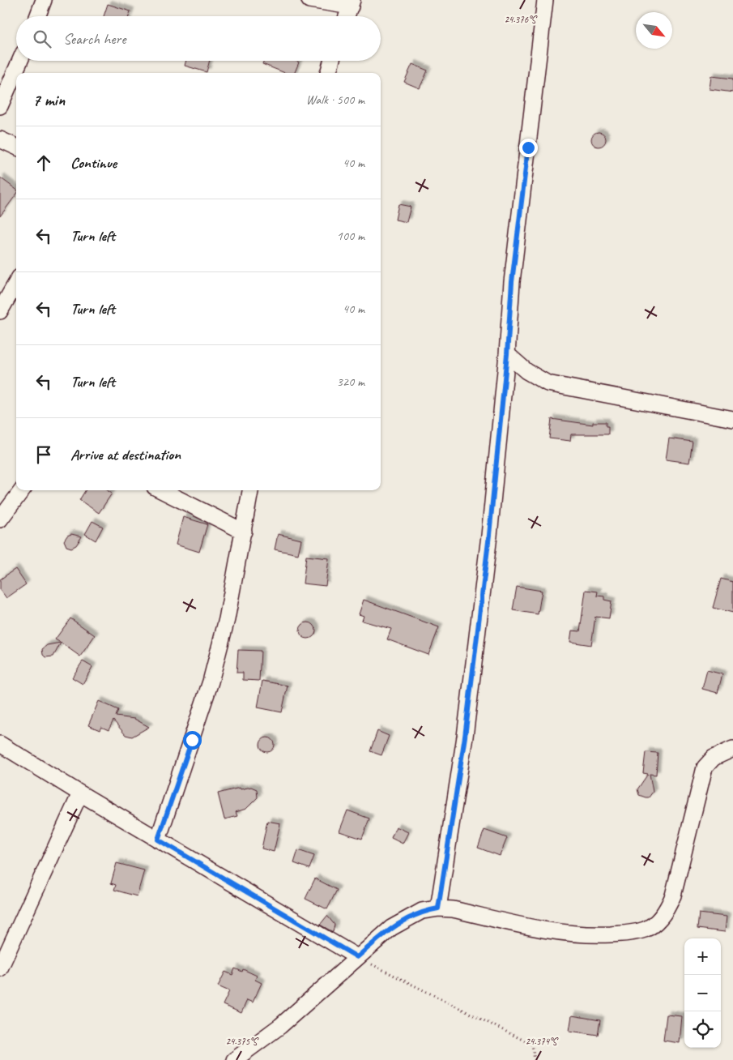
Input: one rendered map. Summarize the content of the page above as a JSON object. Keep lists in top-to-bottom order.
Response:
{
  "north": "bottom right",
  "page": {
    "search": "Search here",
    "heading": ["7 min", "Walk · 500 m"],
    "list": [
      ["Continue", "40 m"],
      ["Turn left", "100 m"],
      ["Turn left", "40 m"],
      ["Turn left", "320 m"],
      "Arrive at destination"
    ],
    "map_buttons": ["+", "−"]
  },
  "coordinates": ["24.376°S", "24.375°S", "24.374°S"]
}
